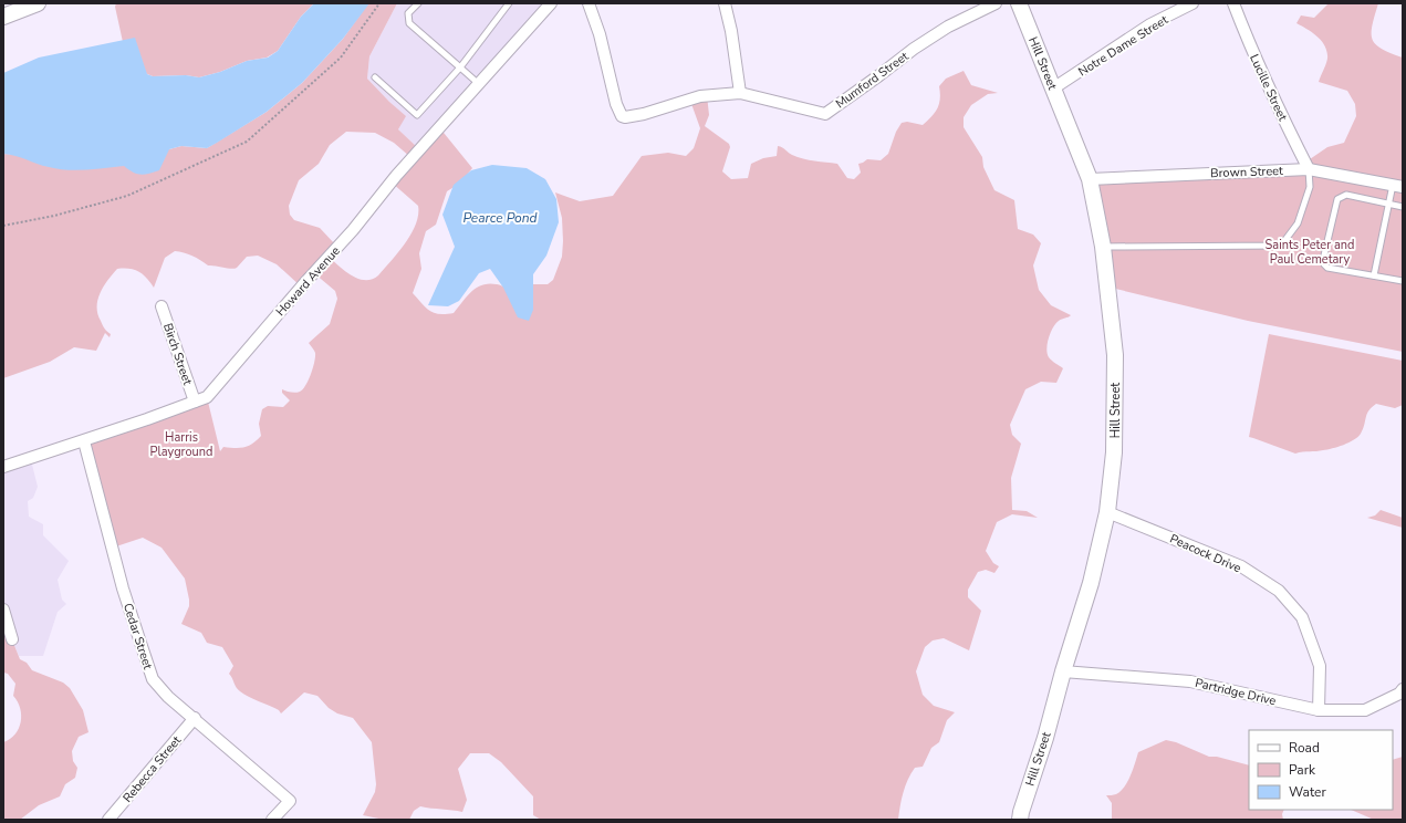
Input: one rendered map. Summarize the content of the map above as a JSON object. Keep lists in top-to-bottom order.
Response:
{
  "streets": {
    "street": [
      "Notre Dame Street",
      "Hill Street",
      "Mumford Street",
      "Lucille Street",
      "Brown Street",
      "Howard Avenue",
      "Birch Street",
      "Peacock Drive",
      "Cedar Street",
      "Partridge Drive",
      "Rebecca Street"
    ]
  },
  "crossings": [
    ["Notre Dame Street", "Hill Street"],
    ["Hill Street", "Brown Street"],
    ["Hill Street", "Peacock Drive"],
    ["Hill Street", "Partridge Drive"],
    ["Lucille Street", "Brown Street"],
    ["Howard Avenue", "Birch Street"],
    ["Howard Avenue", "Cedar Street"],
    ["Peacock Drive", "Partridge Drive"],
    ["Cedar Street", "Rebecca Street"]
  ],
  "water": ["Pearce Pond"],
  "parks": ["Saints Peter and Paul Cemetary", "Harris Playground"],
  "legend": ["Road", "Park", "Water"]
}
